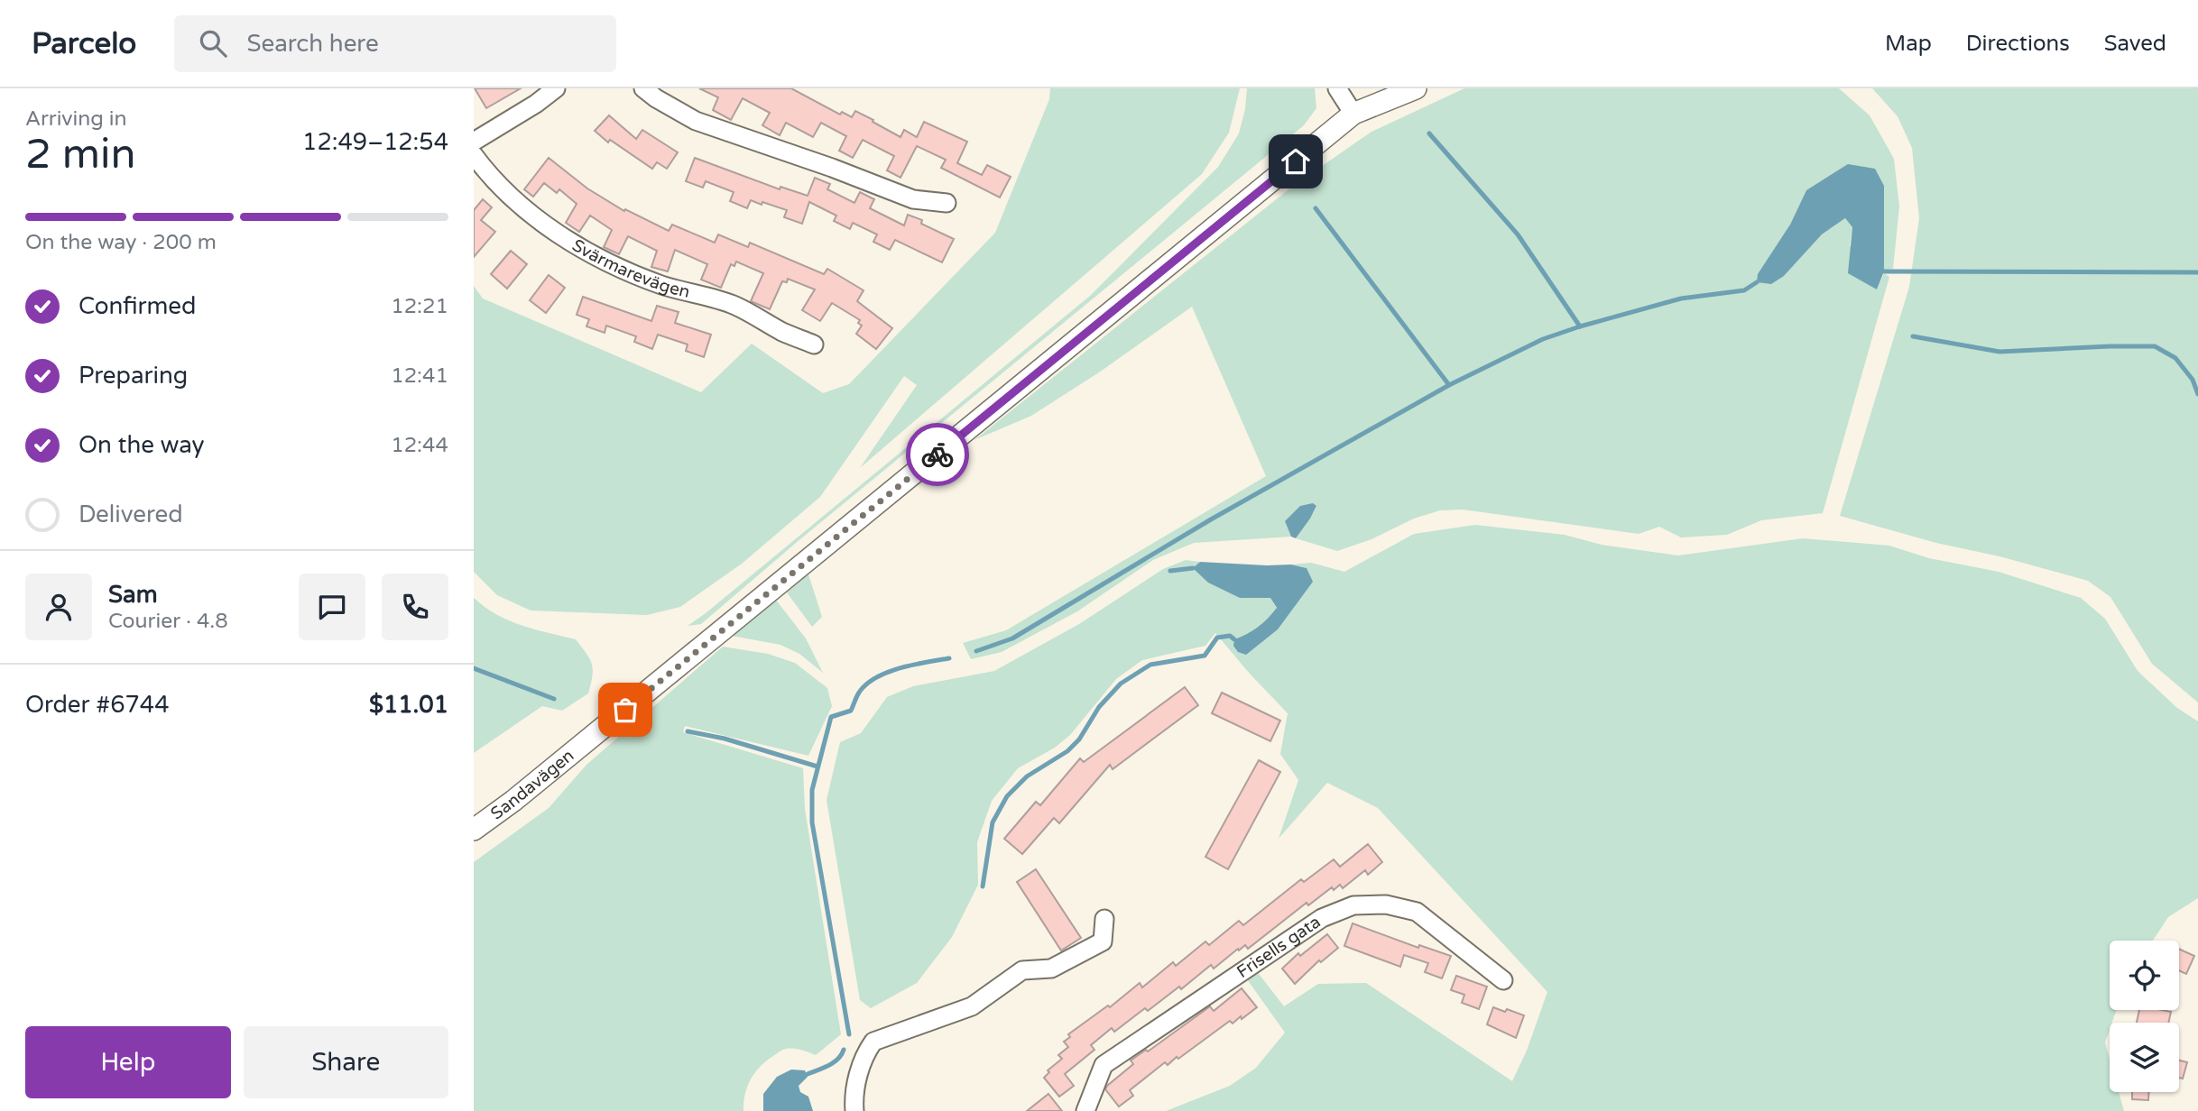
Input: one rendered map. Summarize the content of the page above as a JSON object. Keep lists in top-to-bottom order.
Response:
{
  "streets": {
    "street": ["Svärmarevägen", "Sandavägen", "Frisells gata"]
  },
  "page": {
    "header": "Parcelo",
    "search": "Search here",
    "nav": ["Map", "Directions", "Saved"],
    "heading": ["2 min", "Arriving in", "12:49–12:54"],
    "panel": [
      "Sam",
      "Courier · 4.8",
      "Order #6744",
      "$11.01"
    ],
    "bar": "On the way · 200 m",
    "list": [
      ["Confirmed", "12:21"],
      ["Preparing", "12:41"],
      ["On the way", "12:44"],
      "Delivered"
    ],
    "buttons": ["Help", "Share"]
  }
}
